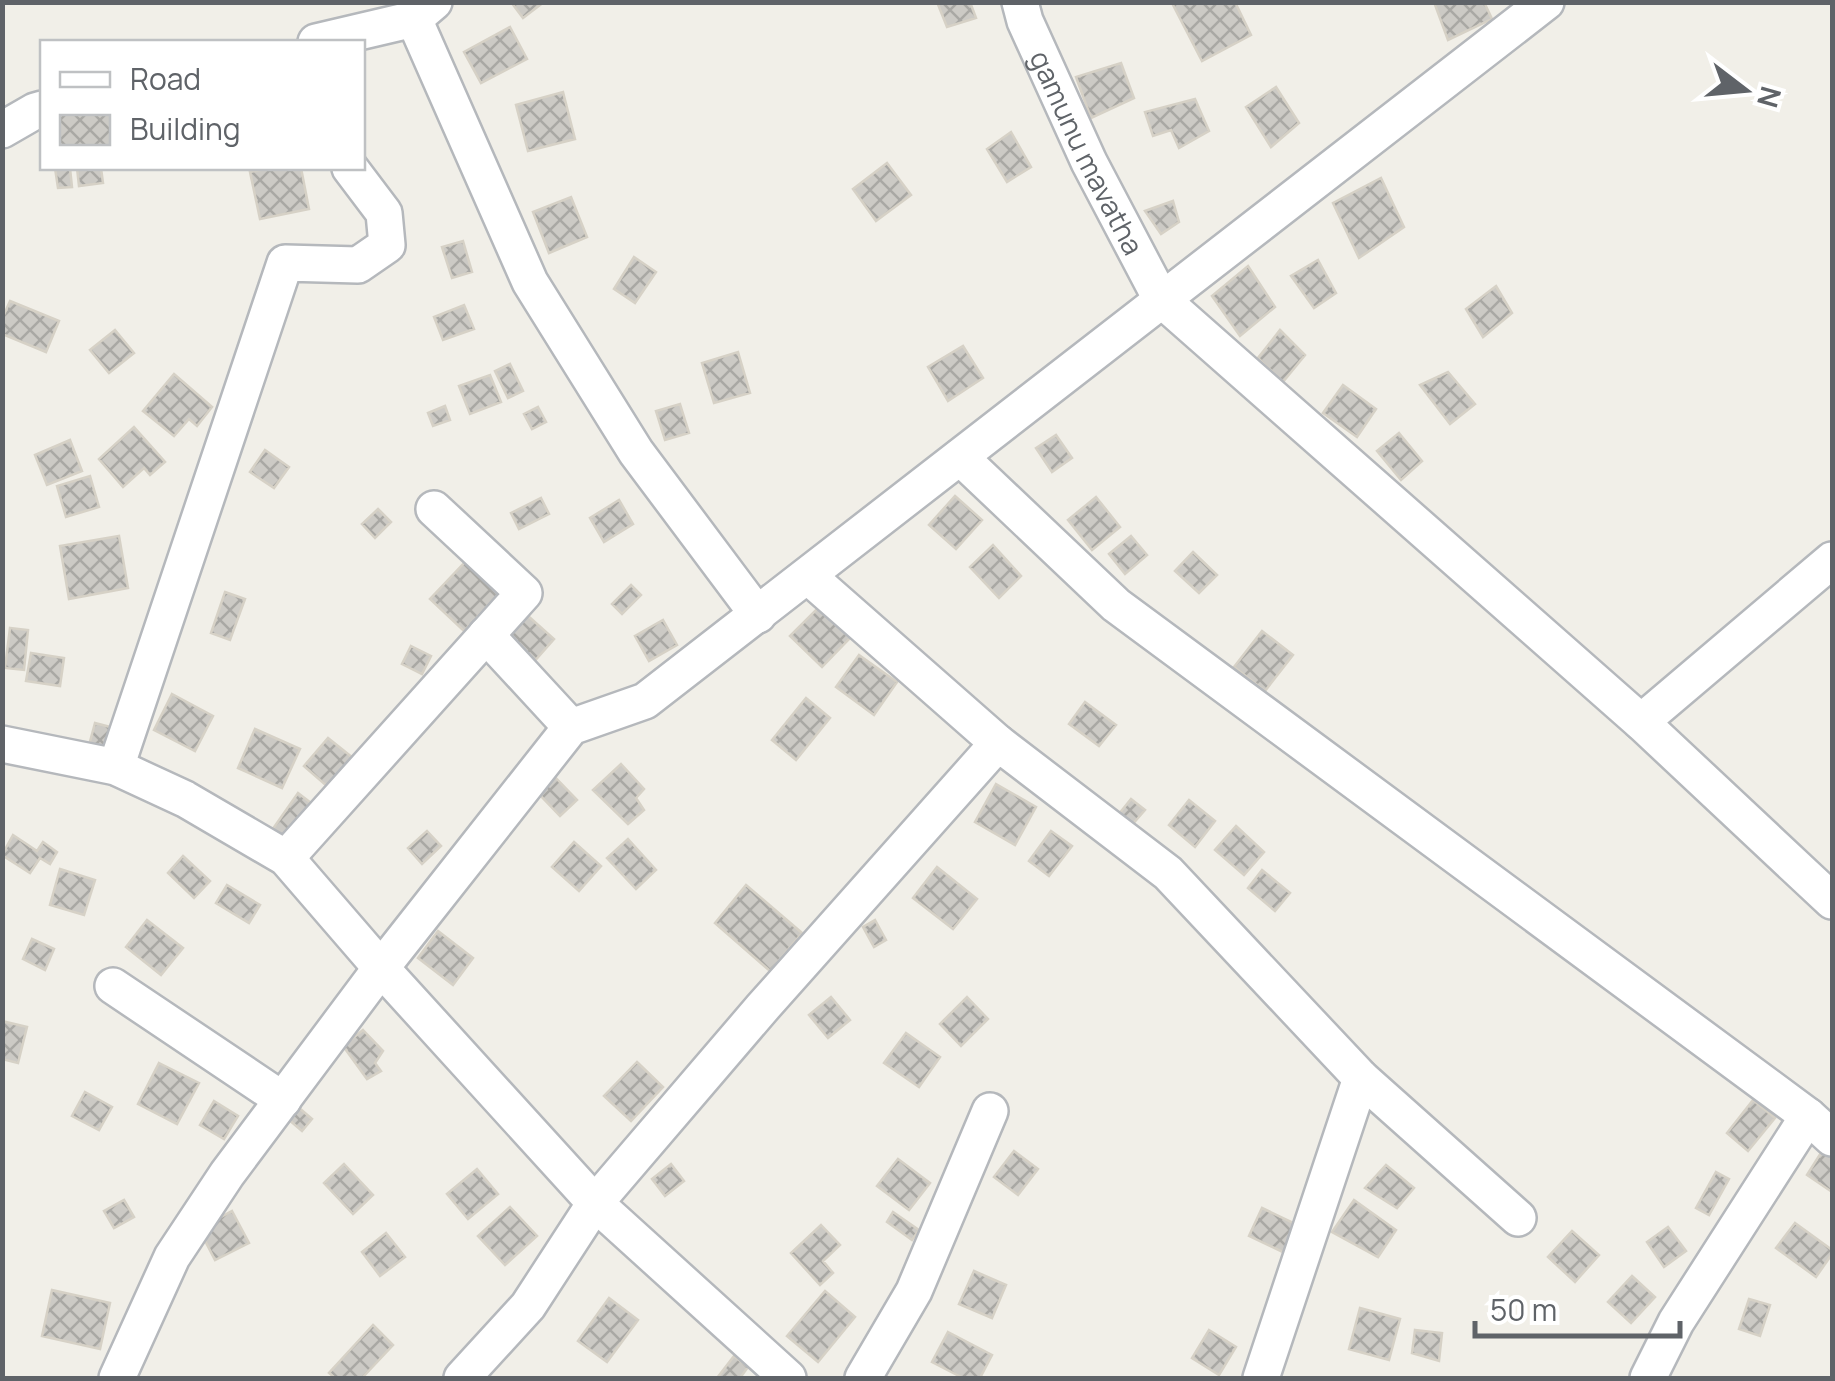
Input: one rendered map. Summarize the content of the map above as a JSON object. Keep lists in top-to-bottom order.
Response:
{
  "streets": {
    "street": ["gamunu mavatha"]
  },
  "legend": ["Road", "Building"],
  "scale_bar": "50 m",
  "north": "right"
}
